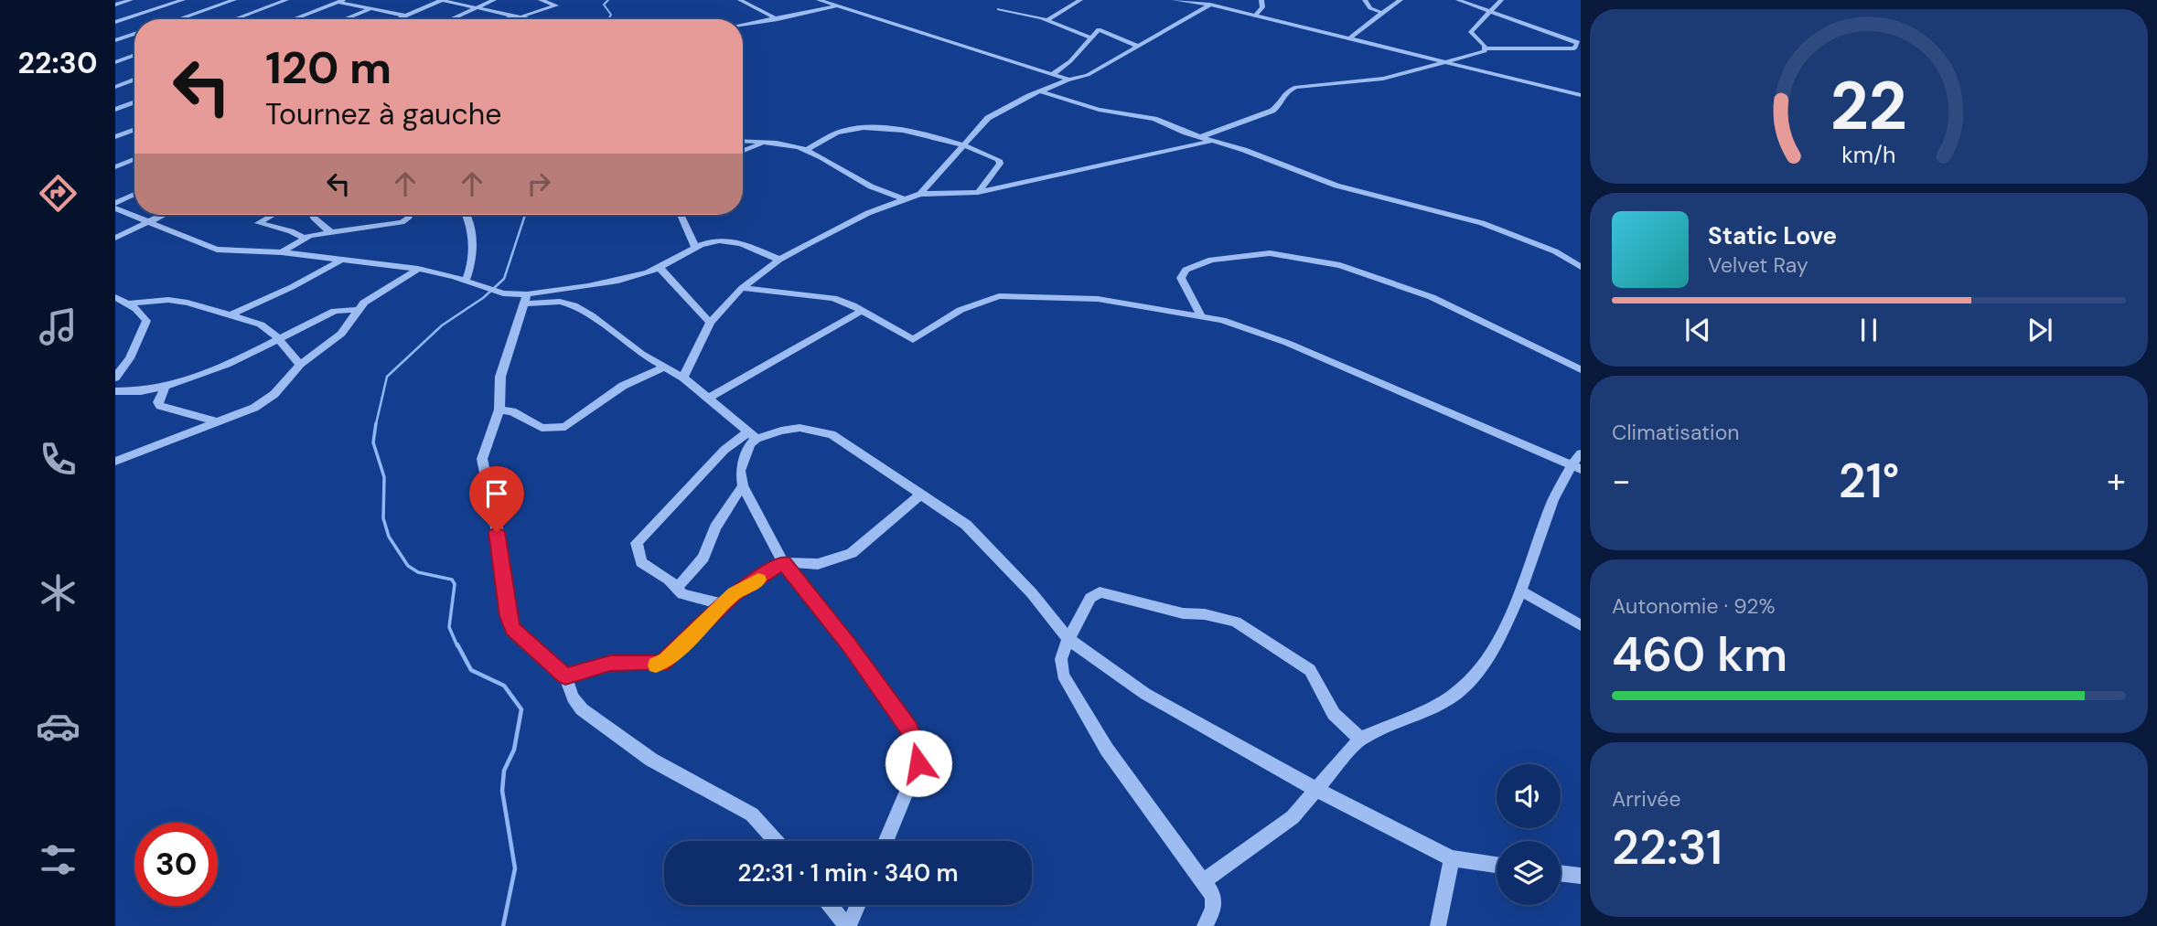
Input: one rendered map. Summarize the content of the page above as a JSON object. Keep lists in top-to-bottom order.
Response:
{
  "page": {
    "tabs": "22:30",
    "turn": ["120 m", "Tournez à gauche"],
    "song": ["Static Love", "Velvet Ray"],
    "tile": [
      "Climatisation",
      ["Autonomie · 92%", "460 km"],
      ["Arrivée", "22:31"]
    ],
    "heat": ["−", "21°", "+"],
    "limit": "30",
    "trip": "22:31 · 1 min · 340 m",
    "gauge": ["22", "km/h"]
  }
}
